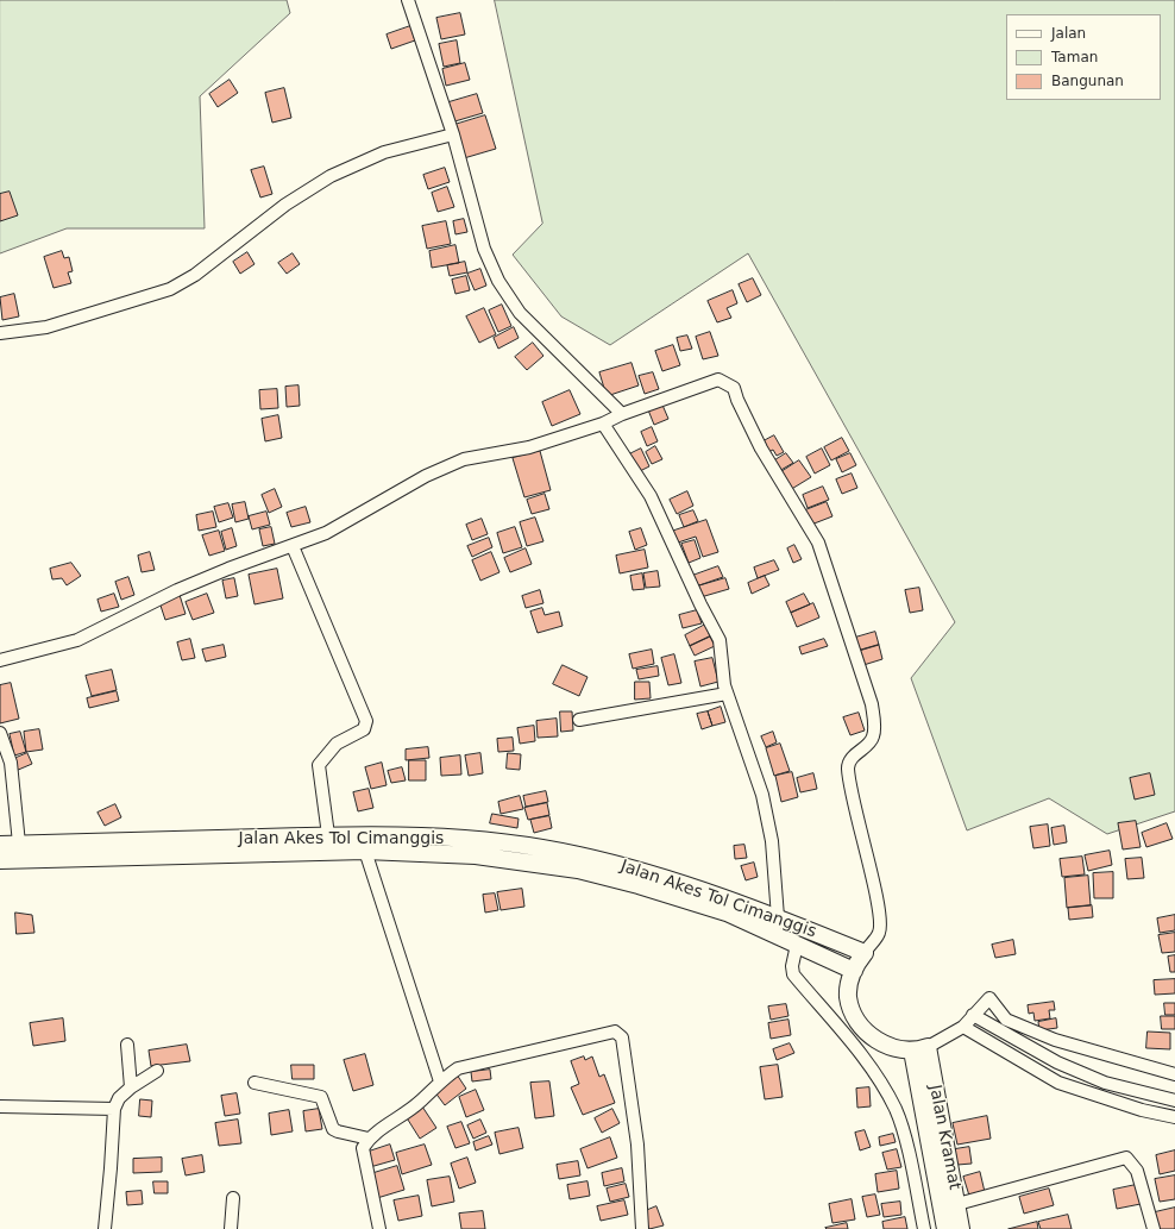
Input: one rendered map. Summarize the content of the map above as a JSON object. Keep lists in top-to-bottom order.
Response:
{
  "streets": {
    "main road": ["Jalan Akes Tol Cimanggis", "Jalan Kramat"]
  },
  "legend": ["Jalan", "Taman", "Bangunan"]
}
